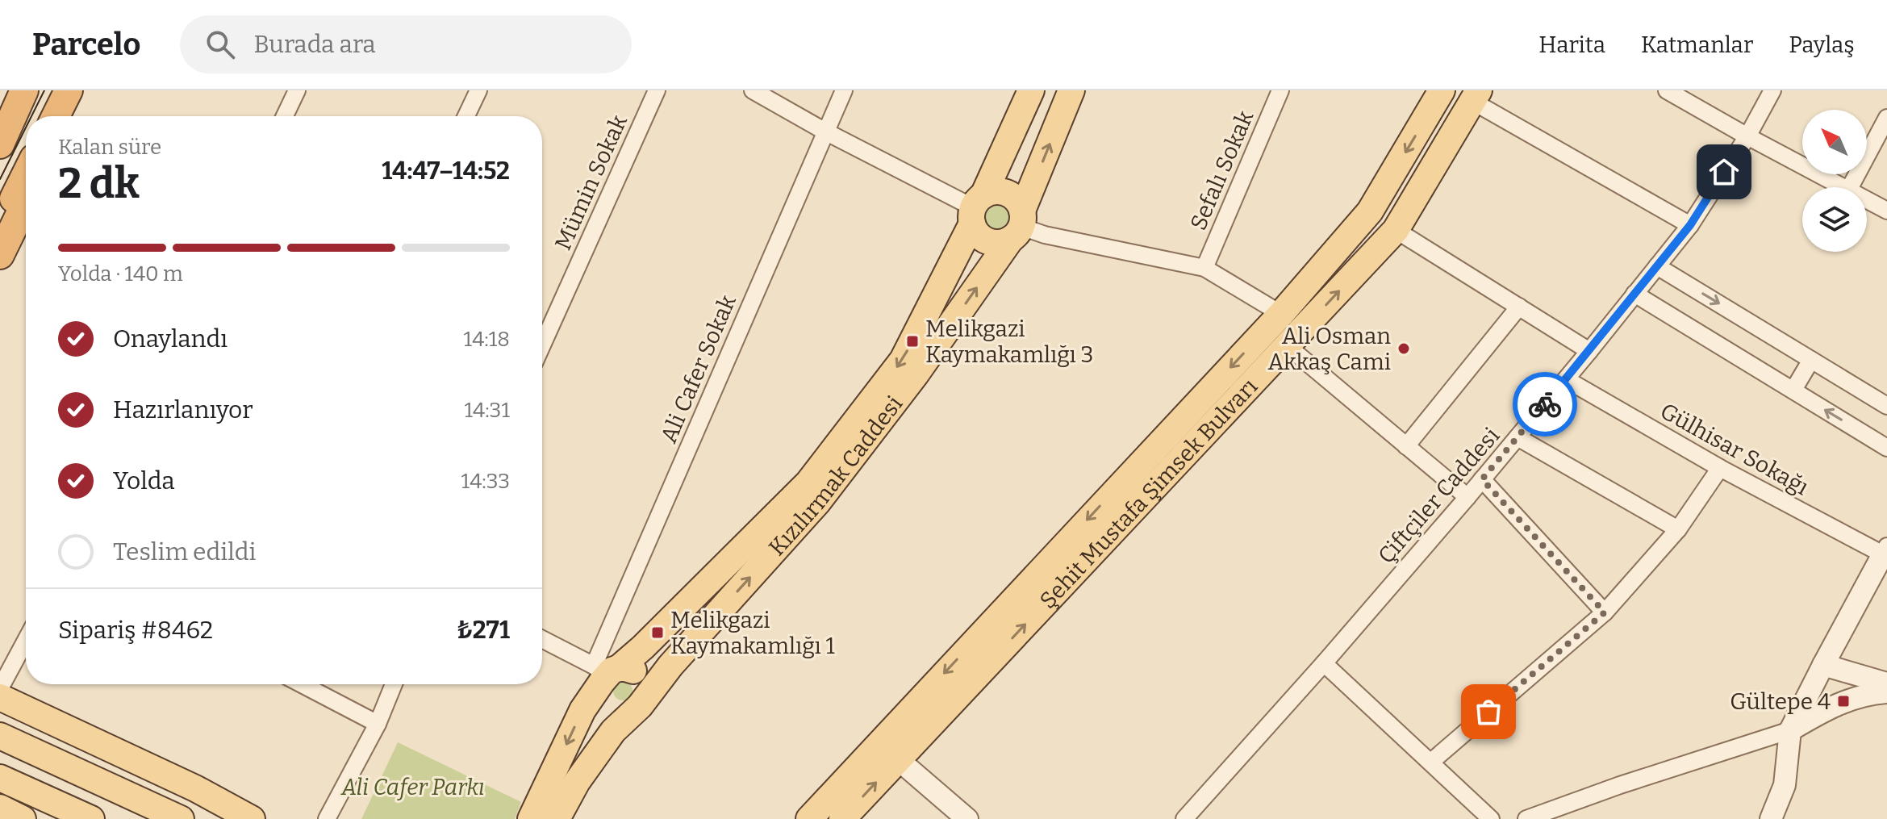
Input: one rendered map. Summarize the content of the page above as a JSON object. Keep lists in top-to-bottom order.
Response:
{
  "streets": {
    "main road": ["Kızılırmak Caddesi", "Şehit Mustafa Şimsek Bulvarı"],
    "street": [
      "Sefalı Sokak",
      "Mümin Sokak",
      "Ali Cafer Sokak",
      "Gülhisar Sokağı",
      "Çiftçiler Caddesi"
    ]
  },
  "crossings": [
    ["Ali Cafer Sokak", "Kızılırmak Caddesi"],
    ["Gülhisar Sokağı", "Çiftçiler Caddesi"]
  ],
  "parks": ["Ali Cafer Parkı"],
  "places": {
    "transit": ["Melikgazi Kaymakamlığı 3", "Melikgazi Kaymakamlığı 1", "Gültepe 4"],
    "other": ["Ali Osman Akkaş Cami"]
  },
  "north": "top left",
  "page": {
    "header": "Parcelo",
    "search": "Burada ara",
    "nav": ["Harita", "Katmanlar", "Paylaş"],
    "heading": ["2 dk", "Kalan süre", "14:47–14:52"],
    "panel": ["Sipariş #8462", "₺271"],
    "bar": "Yolda · 140 m",
    "list": [
      ["Onaylandı", "14:18"],
      ["Hazırlanıyor", "14:31"],
      ["Yolda", "14:33"],
      "Teslim edildi"
    ]
  }
}
